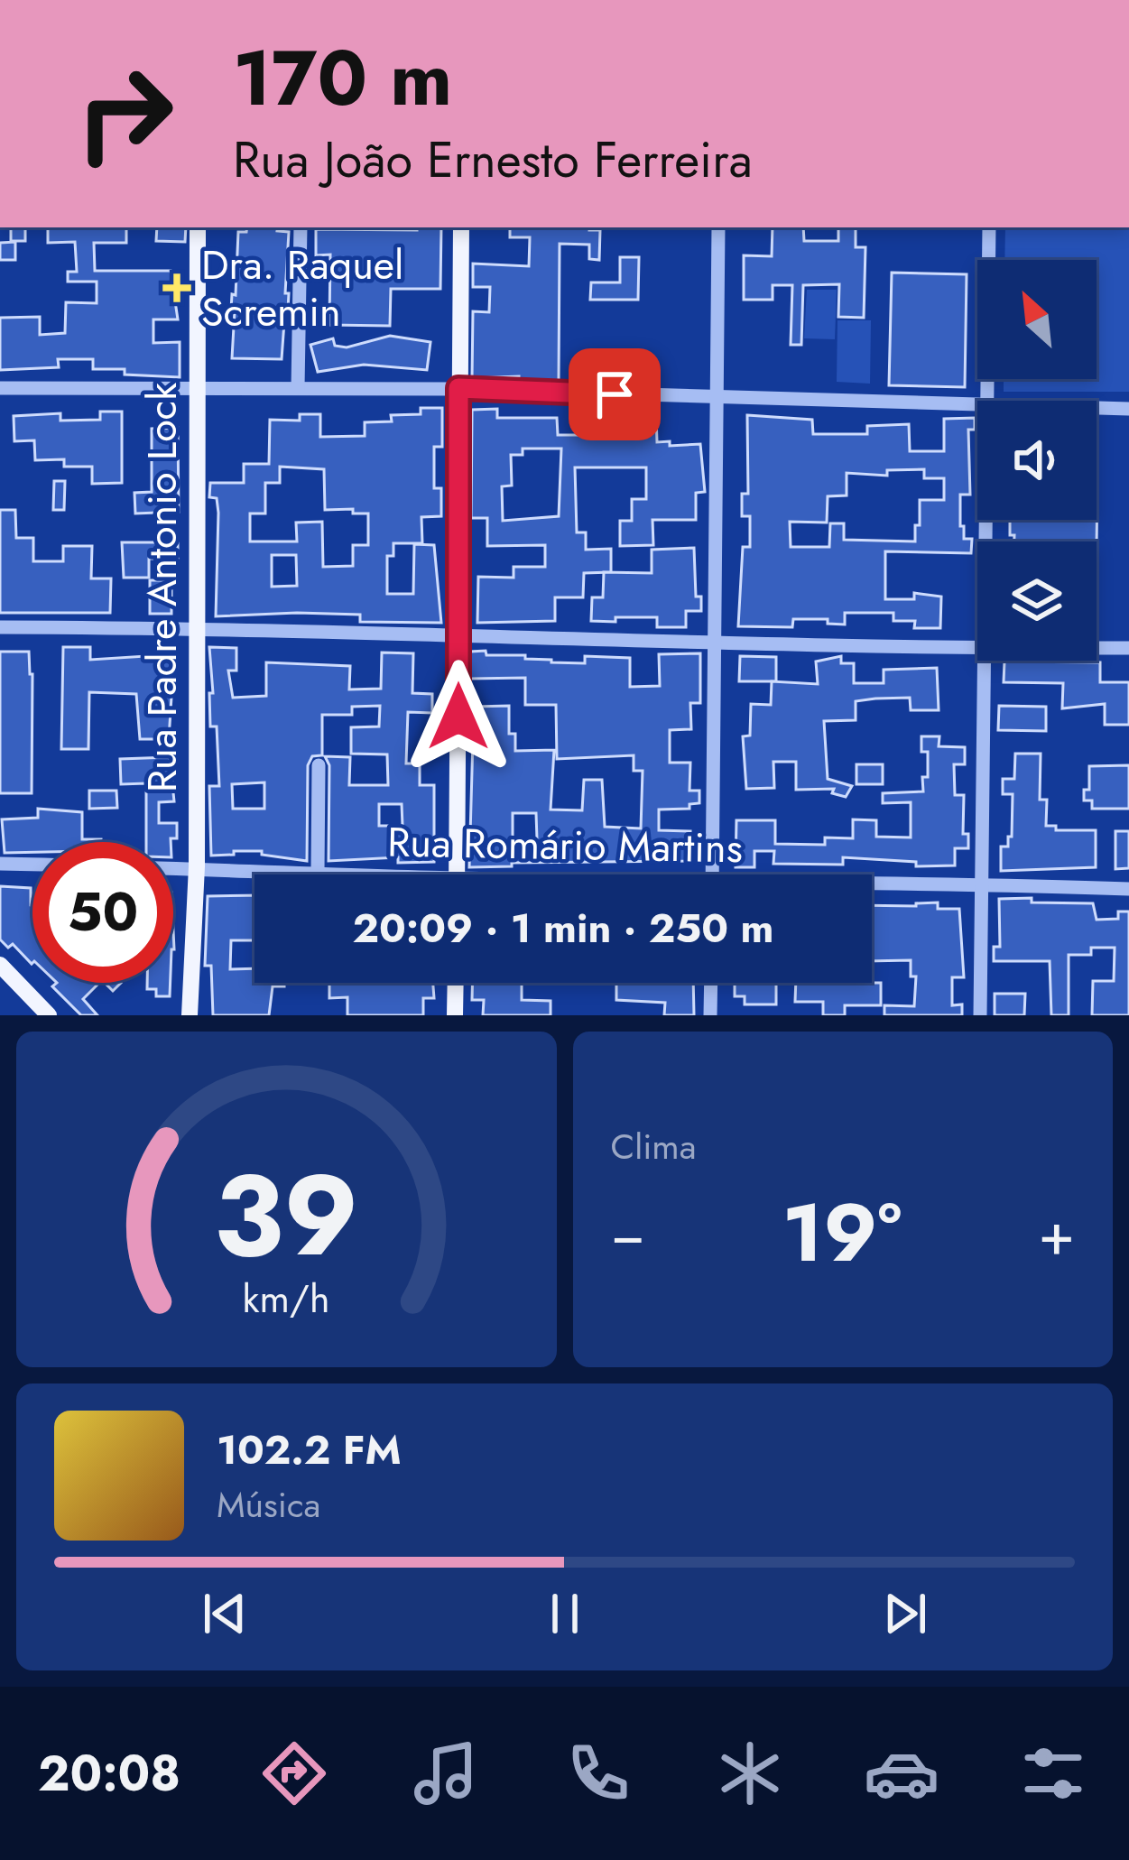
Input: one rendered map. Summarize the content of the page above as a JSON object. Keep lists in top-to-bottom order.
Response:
{
  "streets": {
    "main road": ["Rua Padre Antonio Lock"],
    "street": ["Rua Romário Martins"]
  },
  "crossings": [
    ["Rua Padre Antonio Lock", "Rua Romário Martins"]
  ],
  "places": {
    "health": ["Dra. Raquel Scremin"]
  },
  "north": "top left",
  "page": {
    "turn": ["170 m", "Rua João Ernesto Ferreira"],
    "limit": "50",
    "trip": "20:09 · 1 min · 250 m",
    "tile": "Clima",
    "heat": ["−", "19°", "+"],
    "song": ["102.2 FM", "Música"],
    "tabs": "20:08",
    "gauge": ["39", "km/h"]
  }
}
